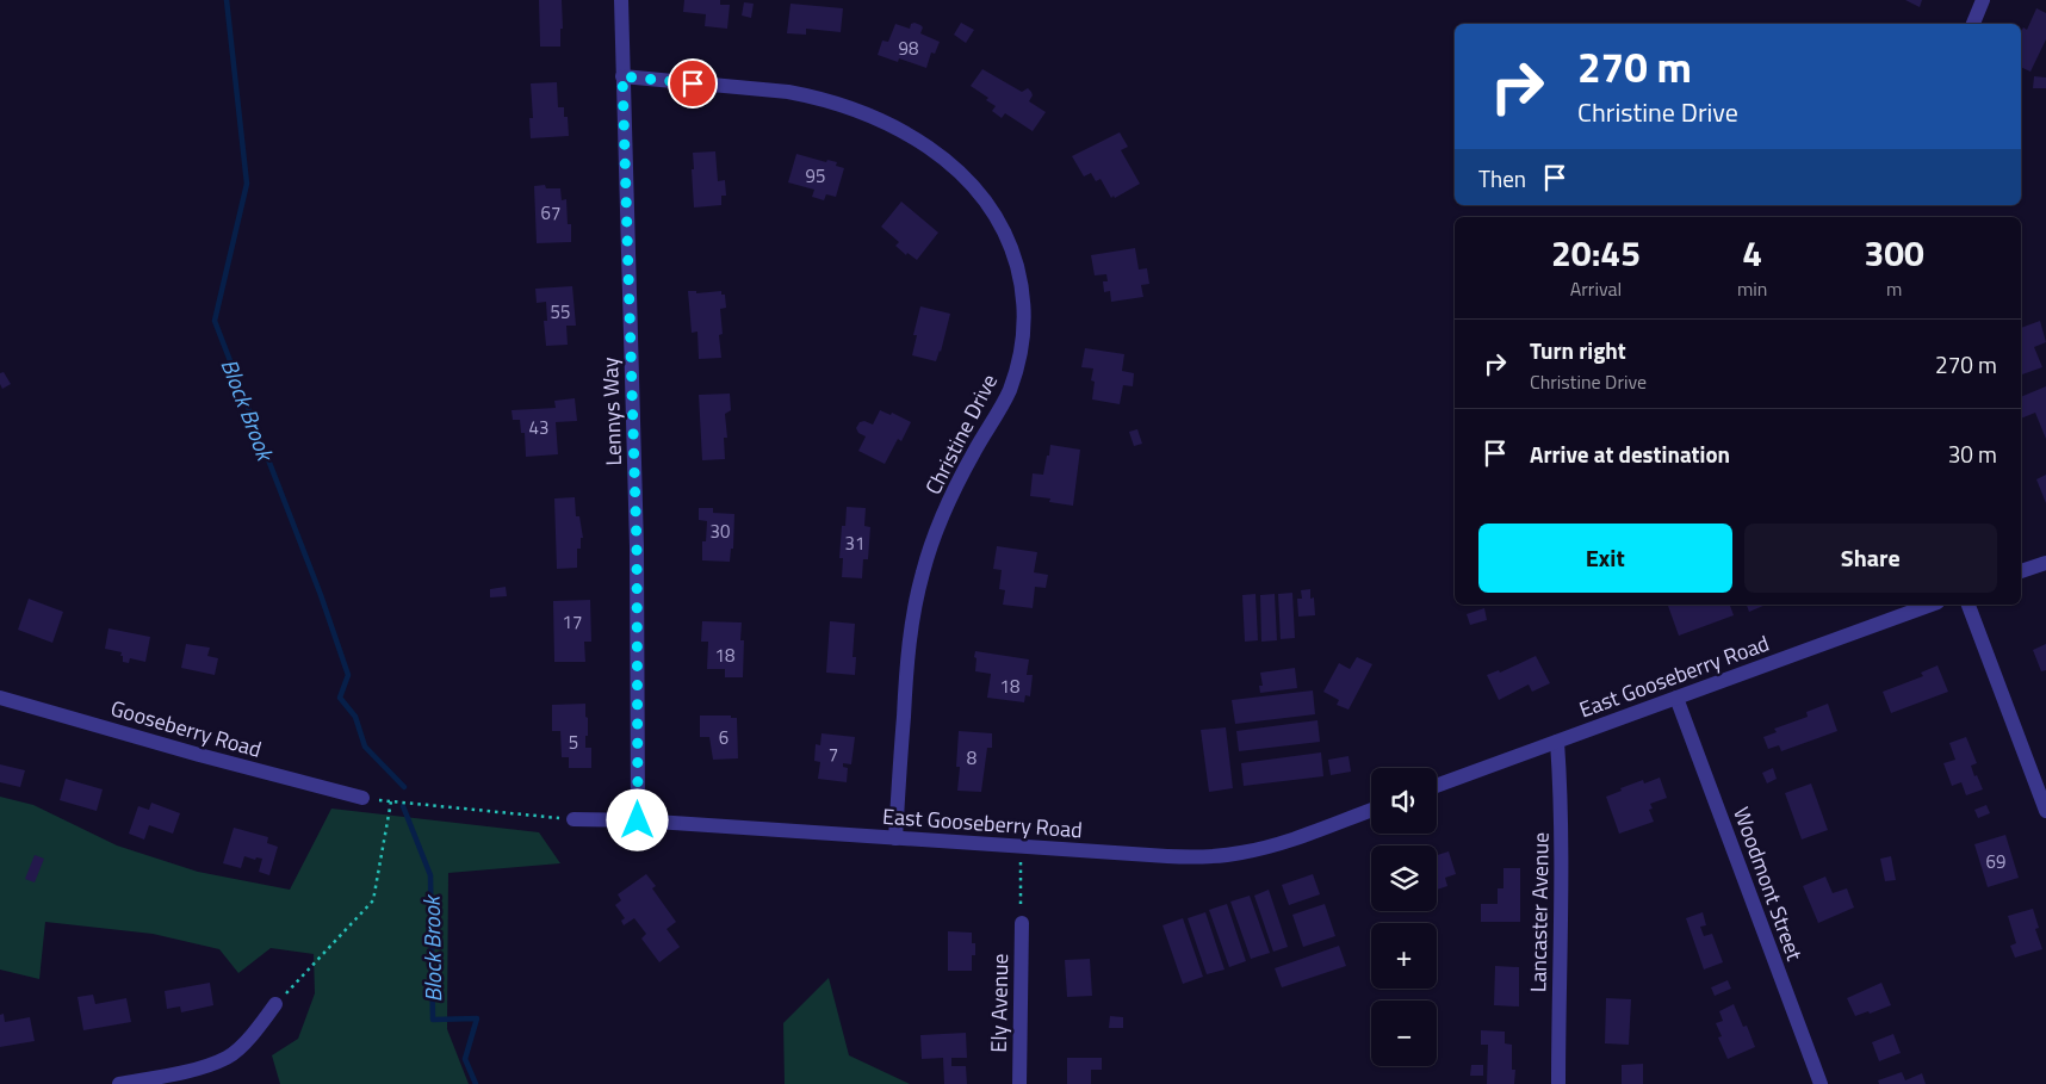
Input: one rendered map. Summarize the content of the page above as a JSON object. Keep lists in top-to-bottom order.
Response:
{
  "streets": {
    "street": [
      "Lennys Way",
      "Christine Drive",
      "East Gooseberry Road",
      "Gooseberry Road",
      "Woodmont Street",
      "Lancaster Avenue",
      "Ely Avenue"
    ]
  },
  "crossings": [
    ["Lennys Way", "Christine Drive"],
    ["Lennys Way", "East Gooseberry Road"],
    ["Christine Drive", "East Gooseberry Road"],
    ["East Gooseberry Road", "Woodmont Street"],
    ["East Gooseberry Road", "Lancaster Avenue"]
  ],
  "water": ["Block Brook"],
  "house_numbers": [
    "98",
    "95",
    "67",
    "55",
    "43",
    "30",
    "31",
    "17",
    "18",
    "18",
    "6",
    "5",
    "7",
    "8",
    "69"
  ],
  "page": {
    "turn": ["270 m", "Christine Drive"],
    "then": "Then",
    "eta": [
      "20:45",
      "Arrival",
      "4",
      "min",
      "300",
      "m"
    ],
    "list": [
      {
        "name": "Turn right",
        "note": "Christine Drive",
        "value": "270 m"
      },
      {
        "name": "Arrive at destination",
        "value": "30 m"
      }
    ],
    "buttons": ["Exit", "Share"],
    "map_buttons": ["+", "−"]
  }
}
